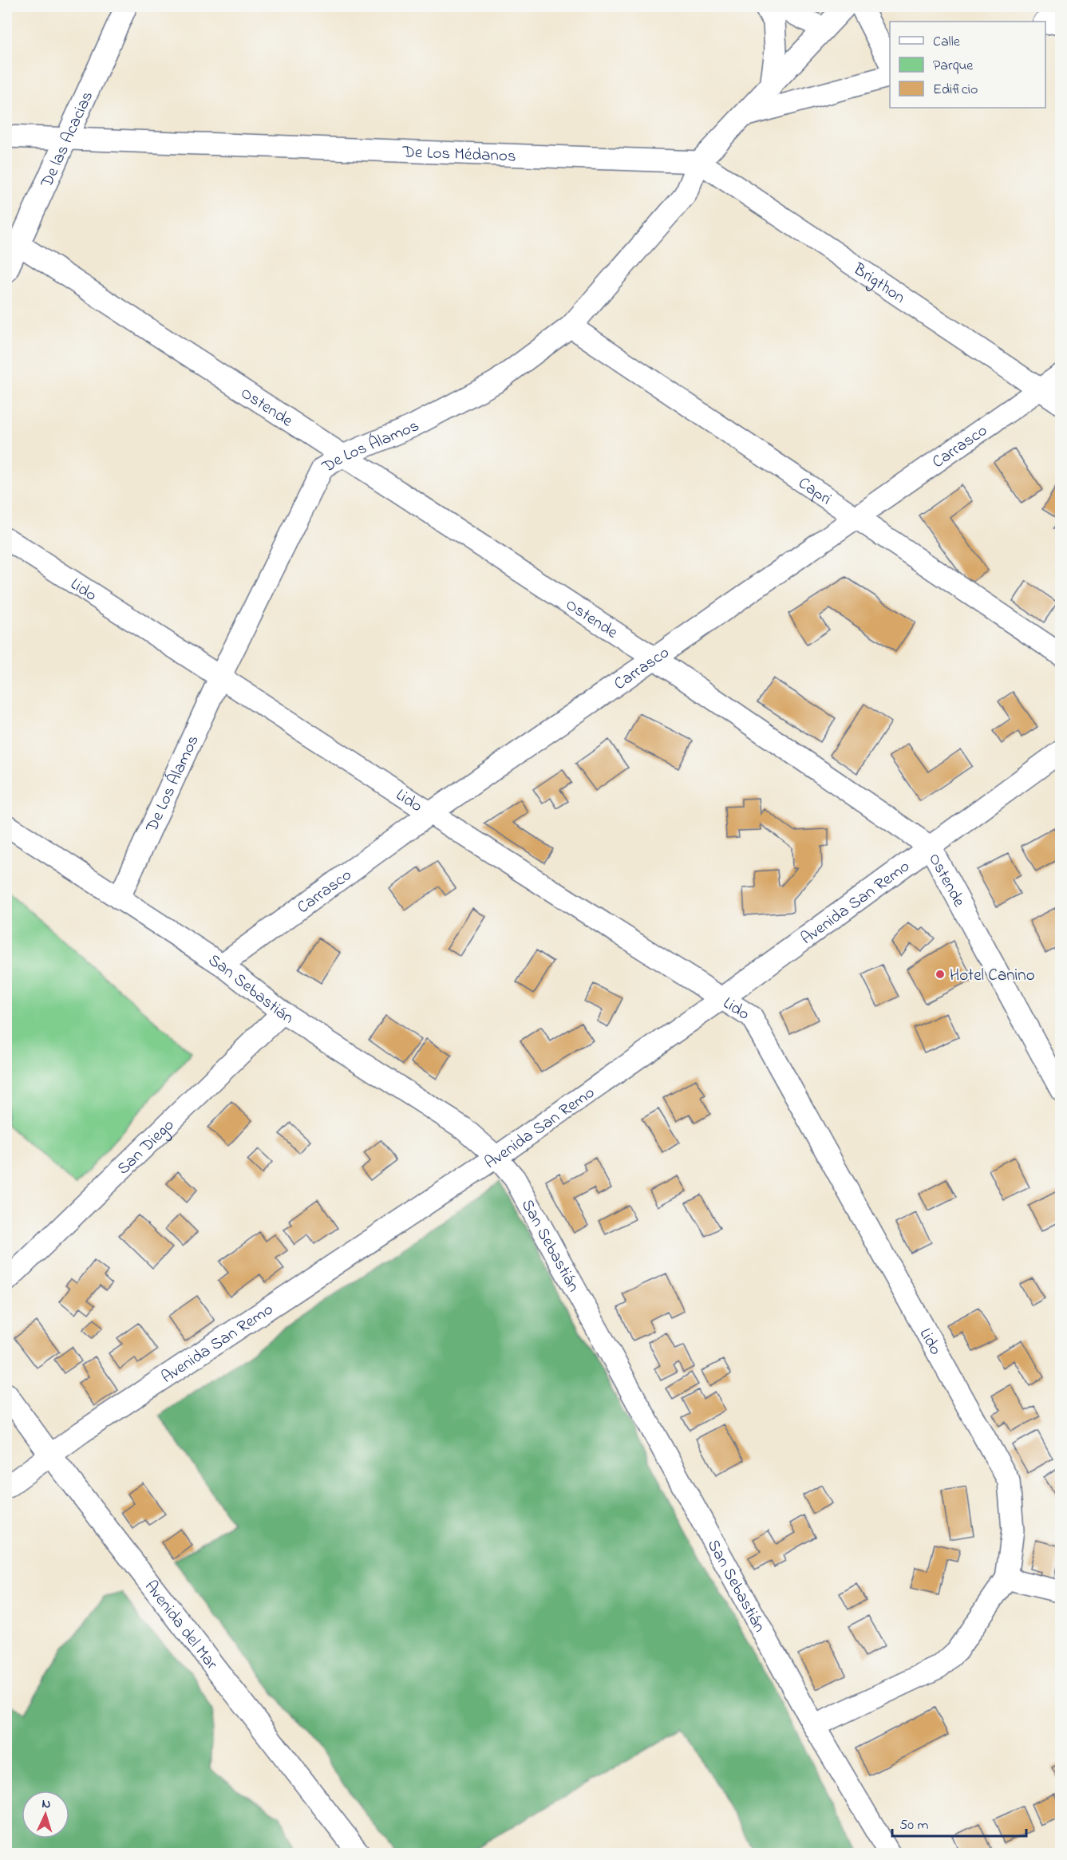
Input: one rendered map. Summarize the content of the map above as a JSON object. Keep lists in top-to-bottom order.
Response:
{
  "streets": {
    "street": [
      "De las Acacias",
      "De Los Médanos",
      "Brigthon",
      "Ostende",
      "Carrasco",
      "De Los Álamos",
      "Capri",
      "Lido",
      "Avenida San Remo",
      "San Sebastián",
      "San Diego",
      "Avenida del Mar"
    ]
  },
  "crossings": [
    ["De las Acacias", "De Los Médanos"],
    ["De las Acacias", "Ostende"],
    ["De Los Médanos", "Brigthon"],
    ["De Los Médanos", "De Los Álamos"],
    ["Brigthon", "Carrasco"],
    ["Brigthon", "De Los Álamos"],
    ["Ostende", "Carrasco"],
    ["Ostende", "De Los Álamos"],
    ["Ostende", "Avenida San Remo"],
    ["Carrasco", "Capri"],
    ["Carrasco", "Lido"],
    ["Carrasco", "San Sebastián"],
    ["De Los Álamos", "Capri"],
    ["De Los Álamos", "Lido"],
    ["De Los Álamos", "San Sebastián"],
    ["Lido", "Avenida San Remo"],
    ["Lido", "San Sebastián"],
    ["Avenida San Remo", "San Sebastián"],
    ["Avenida San Remo", "Avenida del Mar"],
    ["San Sebastián", "San Diego"]
  ],
  "places": ["Hotel Canino"],
  "legend": ["Calle", "Parque", "Edificio"],
  "scale_bar": "50 m",
  "north": "top"
}
